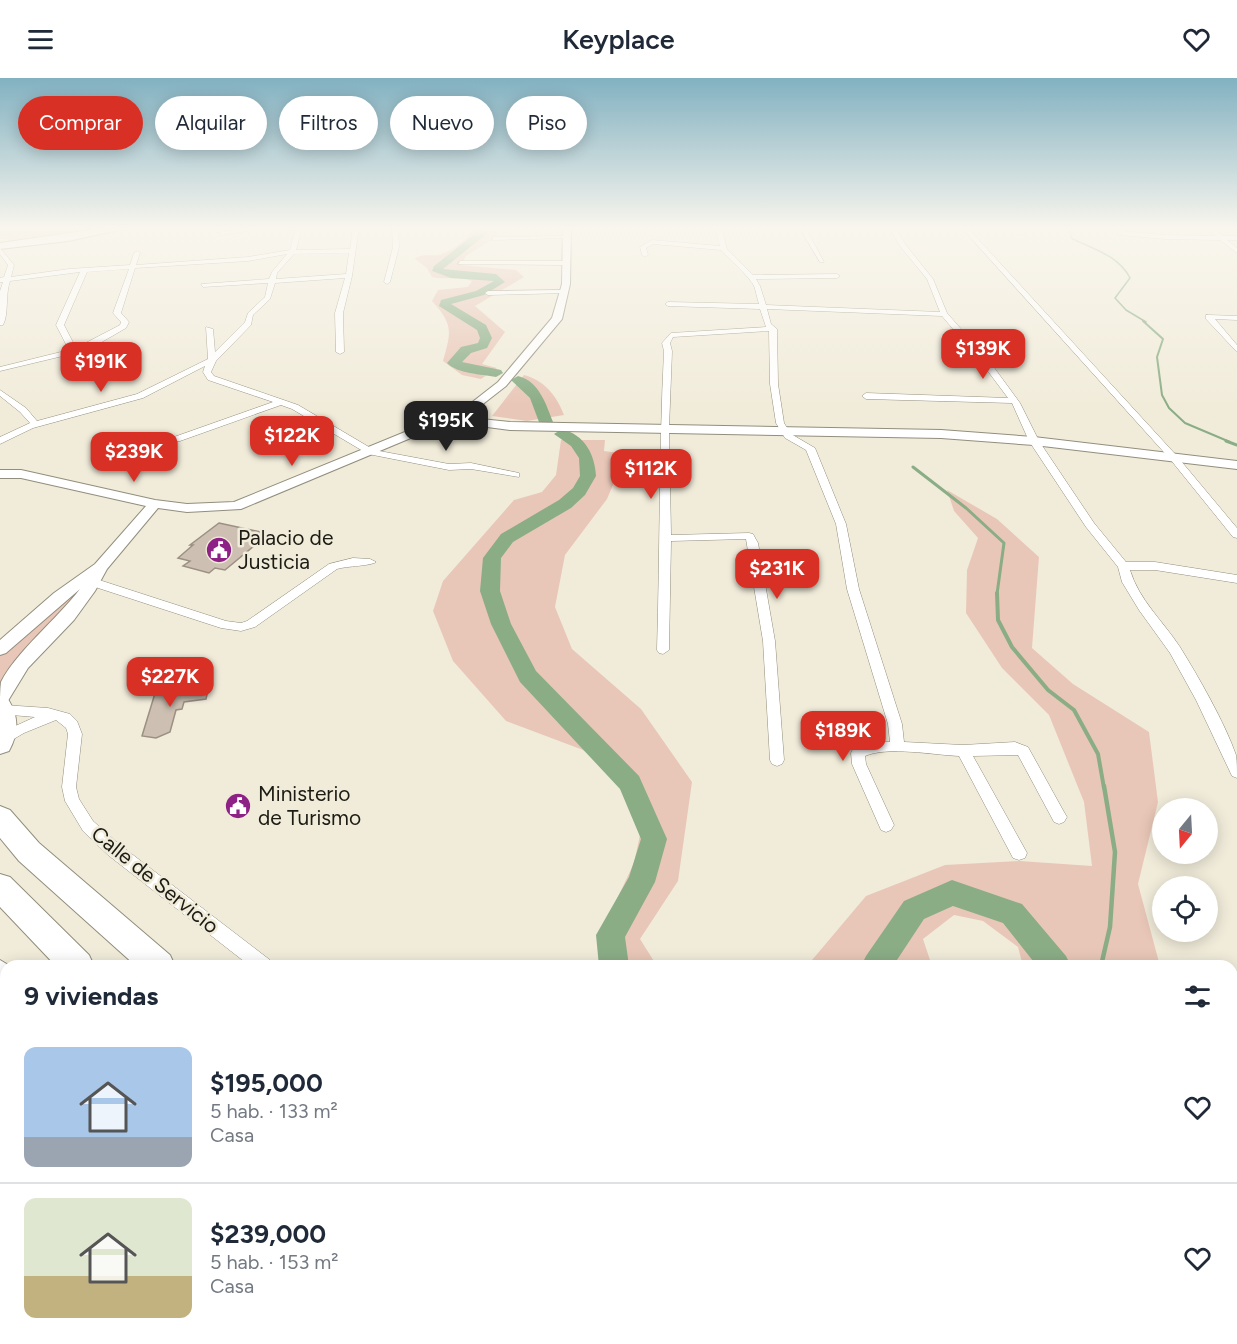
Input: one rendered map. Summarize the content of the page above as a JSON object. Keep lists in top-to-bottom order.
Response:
{
  "streets": {
    "street": ["Calle de Servicio"]
  },
  "places": {
    "public building": ["Palacio de Justicia", "Ministerio de Turismo"]
  },
  "north": "bottom",
  "page": {
    "header": "Keyplace",
    "chip": [
      "Comprar",
      "Alquilar",
      "Filtros",
      "Nuevo",
      "Piso"
    ],
    "price": [
      "$139K",
      "$191K",
      "$195K",
      "$122K",
      "$239K",
      "$112K",
      "$231K",
      "$227K",
      "$189K"
    ],
    "heading": "9 viviendas",
    "list": [
      {
        "name": "$195,000",
        "note": "5 hab. · 133 m² · Casa"
      },
      {
        "name": "$239,000",
        "note": "5 hab. · 153 m² · Casa"
      }
    ]
  }
}
